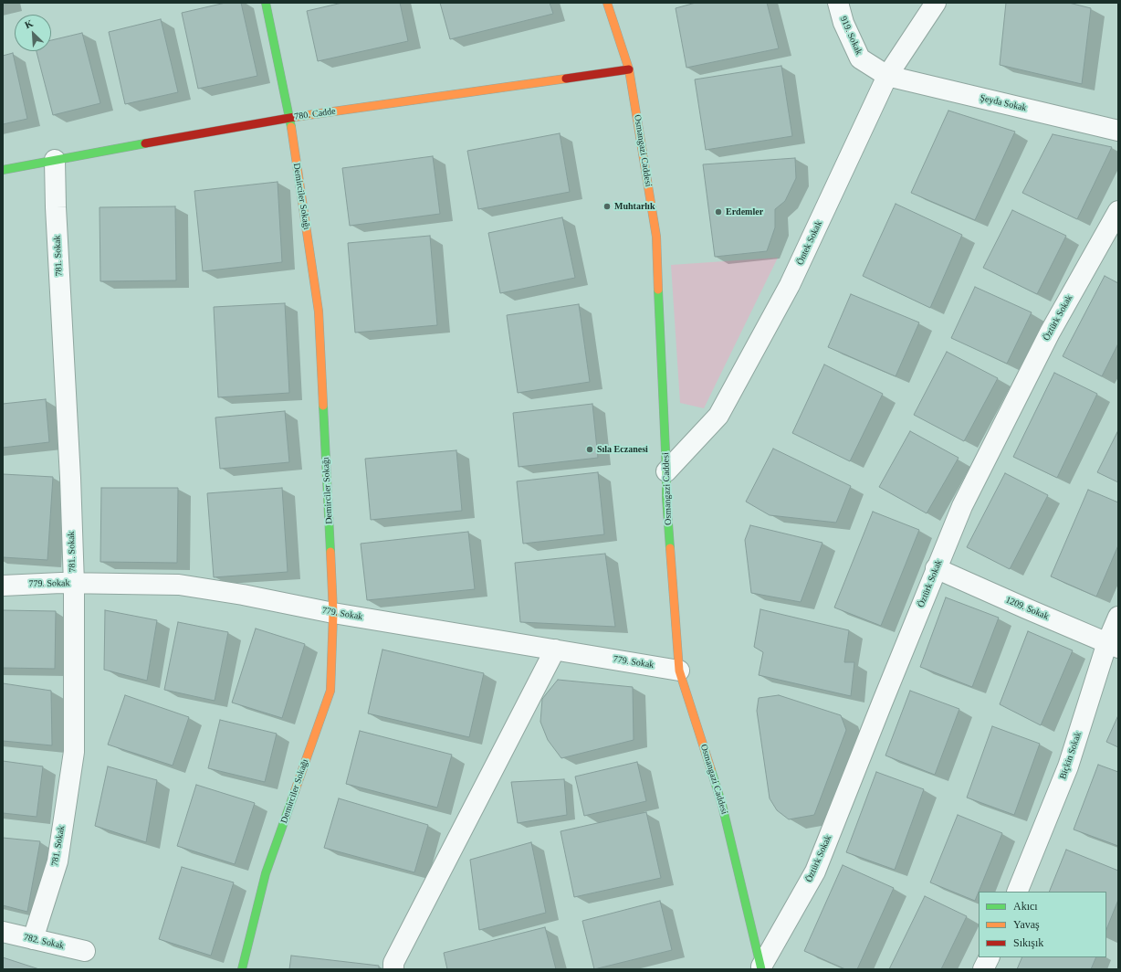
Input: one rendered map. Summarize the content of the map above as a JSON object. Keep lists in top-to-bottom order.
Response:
{
  "streets": {
    "street": [
      "919. Sokak",
      "Şeyda Sokak",
      "780. Cadde",
      "Osmangazi Caddesi",
      "Demirciler Sokağı",
      "Öntek Sokak",
      "781. Sokak",
      "Öztürk Sokak",
      "779. Sokak",
      "1209. Sokak",
      "Biçkin Sokak",
      "782. Sokak"
    ]
  },
  "crossings": [
    ["919. Sokak", "Şeyda Sokak"],
    ["919. Sokak", "Öntek Sokak"],
    ["Şeyda Sokak", "Öntek Sokak"],
    ["780. Cadde", "Osmangazi Caddesi"],
    ["780. Cadde", "Demirciler Sokağı"],
    ["780. Cadde", "781. Sokak"],
    ["Osmangazi Caddesi", "Öntek Sokak"],
    ["Osmangazi Caddesi", "Öztürk Sokak"],
    ["Osmangazi Caddesi", "779. Sokak"],
    ["Demirciler Sokağı", "779. Sokak"],
    ["781. Sokak", "779. Sokak"],
    ["781. Sokak", "782. Sokak"],
    ["Öztürk Sokak", "1209. Sokak"],
    ["1209. Sokak", "Biçkin Sokak"]
  ],
  "places": ["Muhtarlık", "Erdemler", "Sıla Eczanesi"],
  "legend": ["Akıcı", "Yavaş", "Sıkışık"],
  "north": "top left"
}
